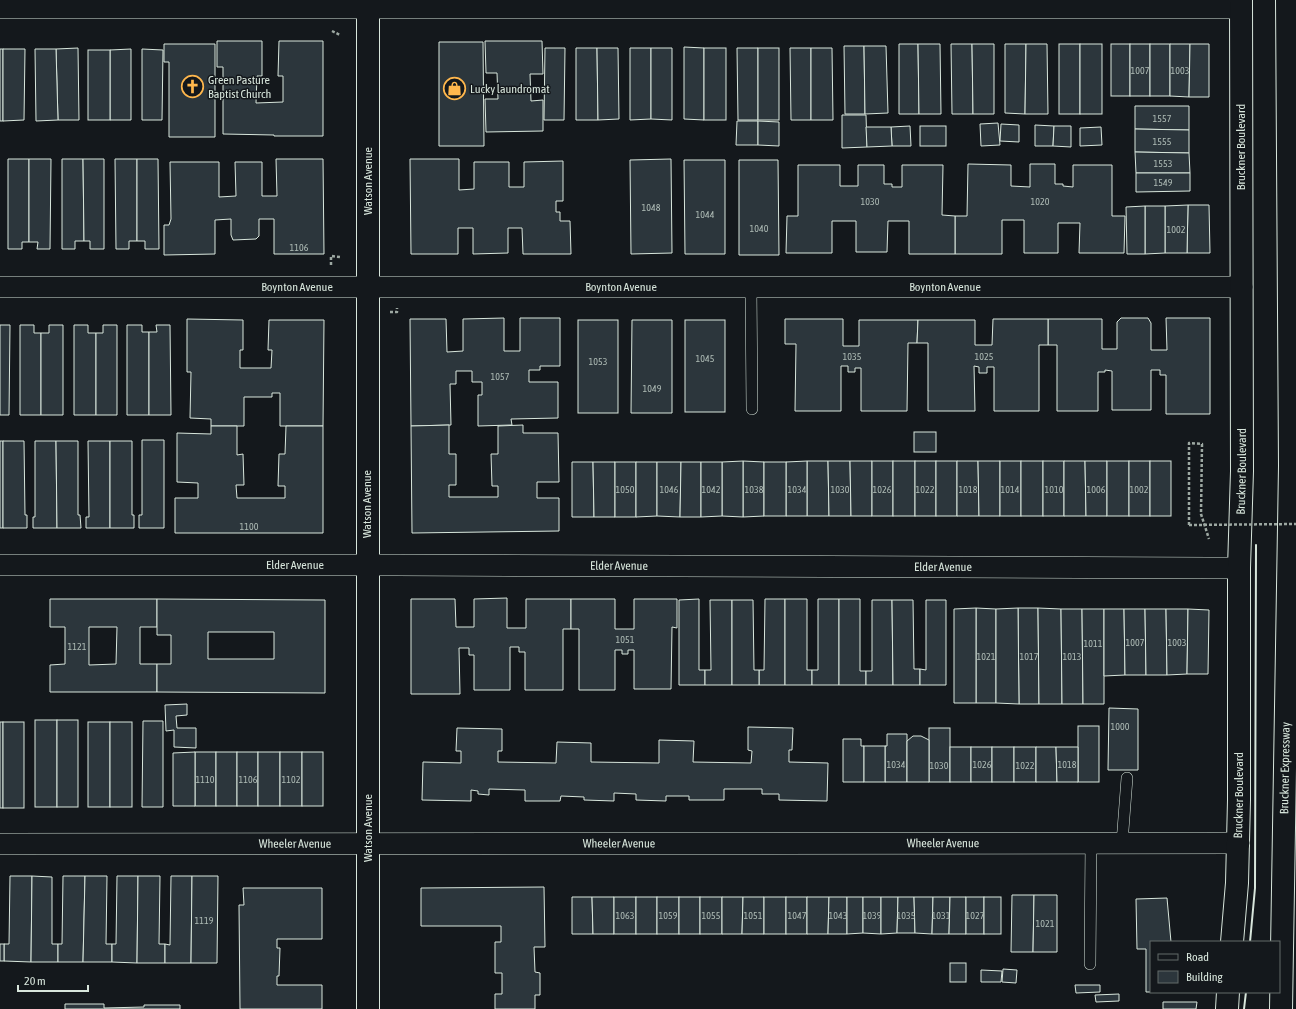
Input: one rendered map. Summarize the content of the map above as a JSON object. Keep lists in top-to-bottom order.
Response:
{
  "streets": {
    "main road": ["Bruckner Boulevard", "Watson Avenue", "Bruckner Expressway"],
    "street": ["Boynton Avenue", "Elder Avenue", "Wheeler Avenue"]
  },
  "crossings": [
    ["Bruckner Boulevard", "Boynton Avenue"],
    ["Bruckner Boulevard", "Elder Avenue"],
    ["Bruckner Boulevard", "Wheeler Avenue"],
    ["Watson Avenue", "Boynton Avenue"],
    ["Watson Avenue", "Elder Avenue"],
    ["Watson Avenue", "Wheeler Avenue"]
  ],
  "places": {
    "church": ["Green Pasture Baptist Church"],
    "shop": ["Lucky laundromat"]
  },
  "house_numbers": [
    "1007",
    "1003",
    "1557",
    "1555",
    "1553",
    "1549",
    "1030",
    "1020",
    "1048",
    "1044",
    "1040",
    "1002",
    "1106",
    "1035",
    "1025",
    "1045",
    "1053",
    "1057",
    "1049",
    "1050",
    "1046",
    "1042",
    "1038",
    "1034",
    "1030",
    "1026",
    "1022",
    "1018",
    "1014",
    "1010",
    "1006",
    "1002",
    "1100",
    "1051",
    "1007",
    "1003",
    "1011",
    "1121",
    "1021",
    "1017",
    "1013",
    "1000",
    "1034",
    "1026",
    "1018",
    "1030",
    "1022",
    "1110",
    "1106",
    "1102",
    "1063",
    "1059",
    "1055",
    "1051",
    "1047",
    "1043",
    "1039",
    "1035",
    "1031",
    "1027",
    "1119",
    "1021"
  ],
  "legend": ["Road", "Building"],
  "scale_bar": "20 m"
}
